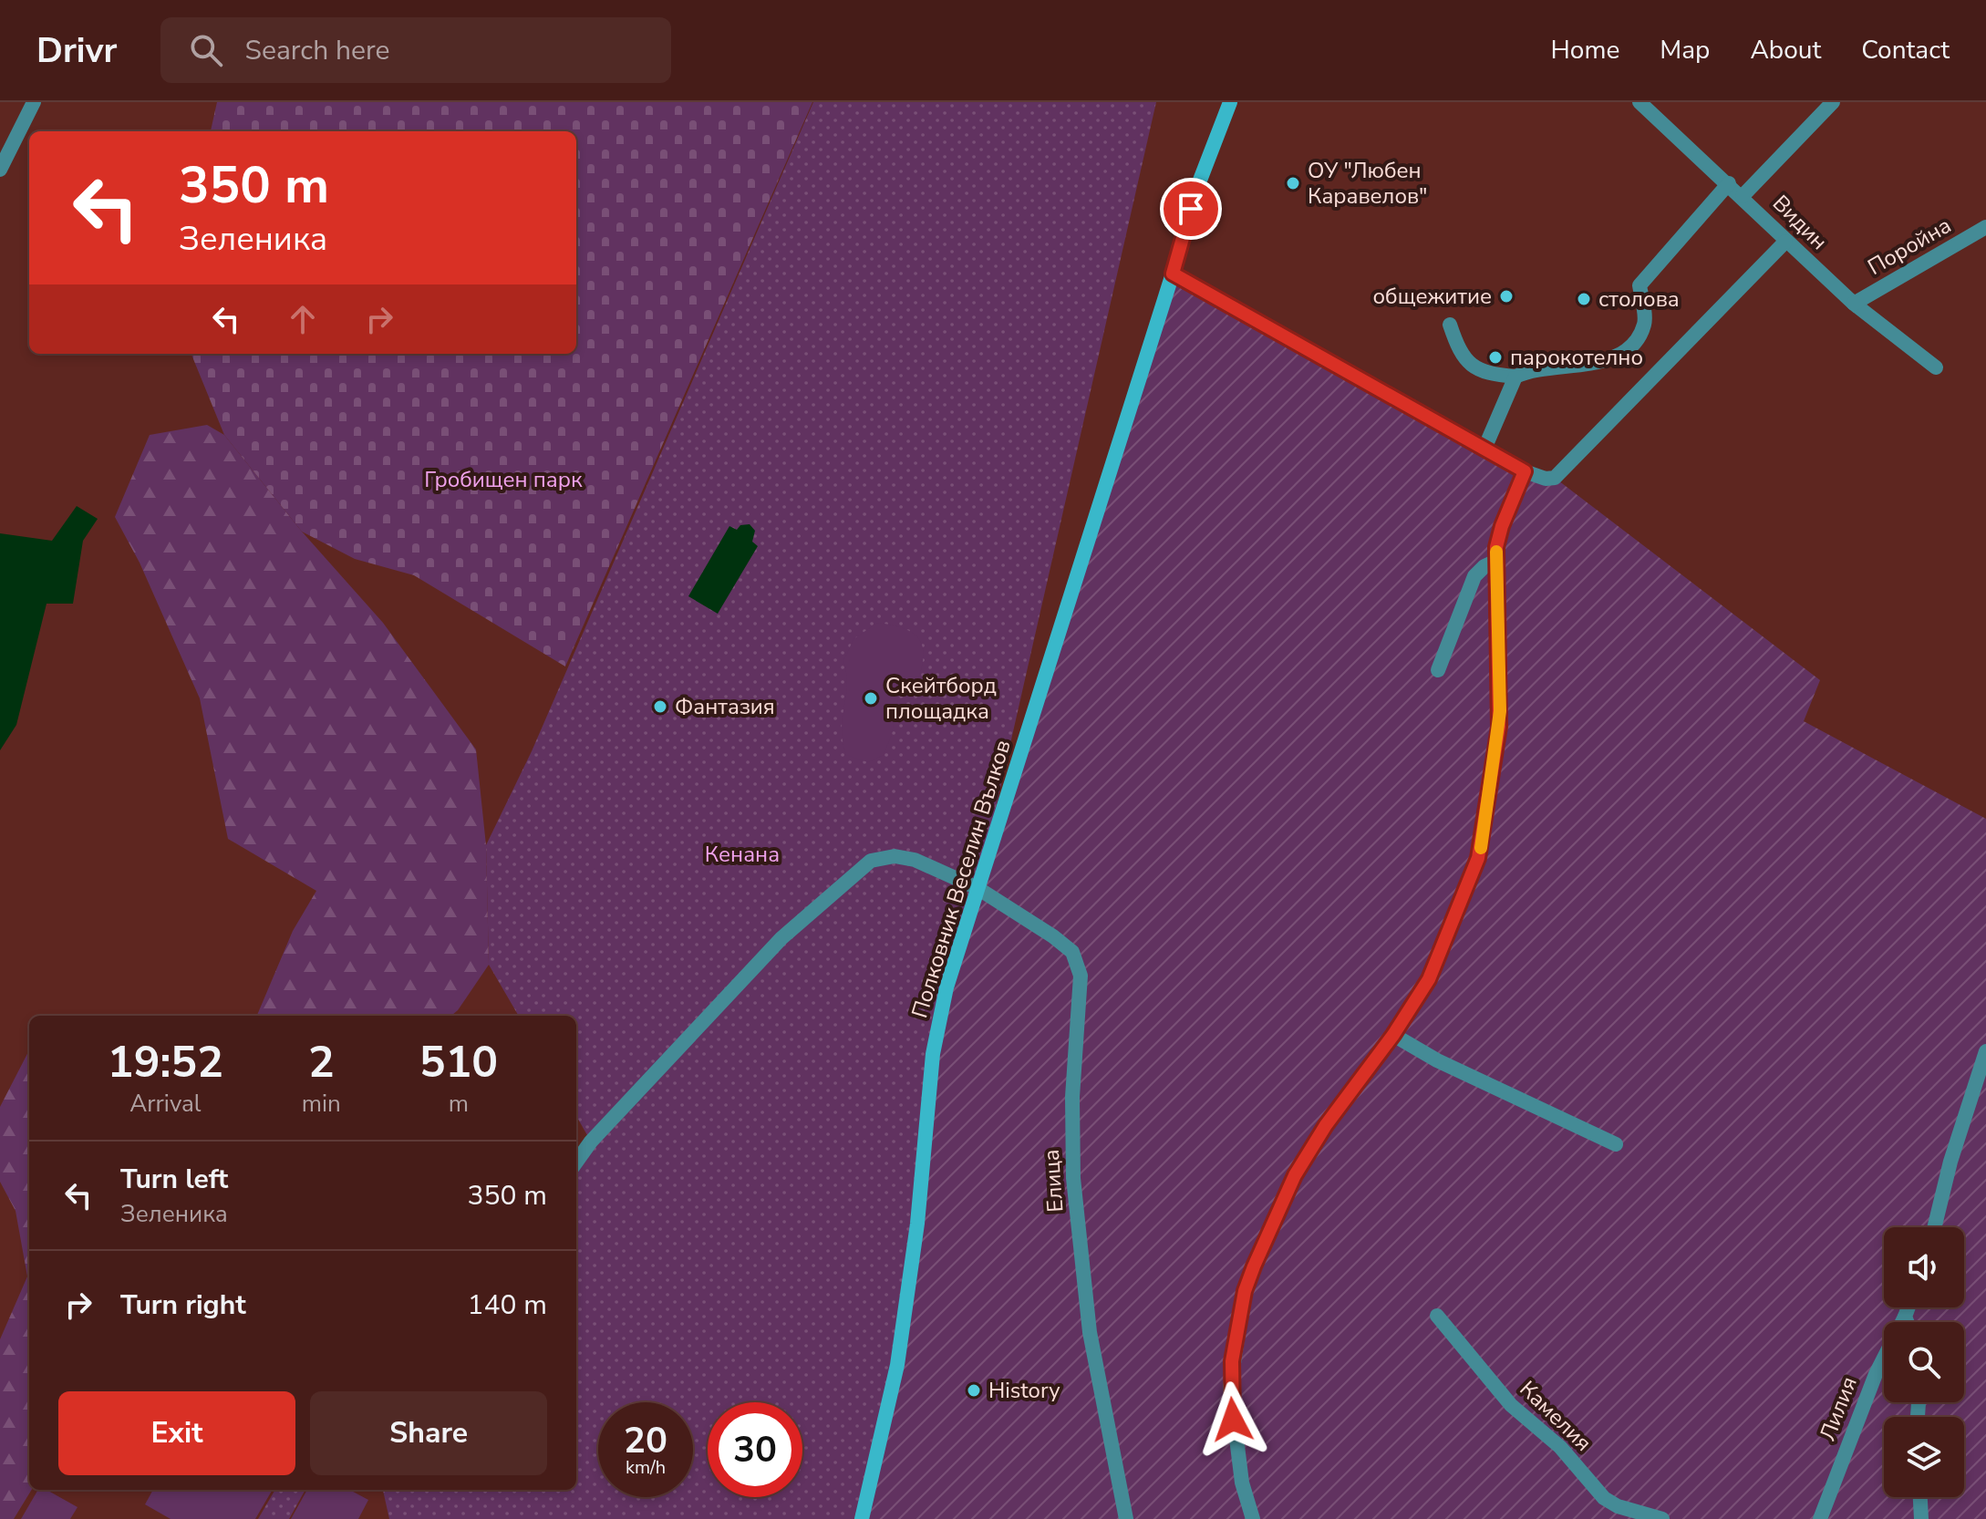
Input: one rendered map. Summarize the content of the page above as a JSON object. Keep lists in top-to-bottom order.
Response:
{
  "streets": {
    "main road": ["Полковник Веселин Вълков"],
    "street": [
      "Видин",
      "Поройна",
      "Елица",
      "Лилия",
      "Камелия"
    ]
  },
  "crossings": [
    ["Видин", "Поройна"],
    ["Полковник Веселин Вълков", "Елица"]
  ],
  "parks": ["Гробищен парк", "Кенана"],
  "places": [
    "ОУ \"Любен Каравелов\"",
    "общежитие",
    "столова",
    "парокотелно",
    "Скейтборд площадка",
    "Фантазия",
    "History"
  ],
  "page": {
    "header": "Drivr",
    "search": "Search here",
    "nav": [
      "Home",
      "Map",
      "About",
      "Contact"
    ],
    "turn": ["350 m", "Зеленика"],
    "eta": [
      "19:52",
      "Arrival",
      "2",
      "min",
      "510",
      "m"
    ],
    "list": [
      {
        "name": "Turn left",
        "note": "Зеленика",
        "value": "350 m"
      },
      {
        "name": "Turn right",
        "value": "140 m"
      }
    ],
    "buttons": ["Exit", "Share"],
    "speed": "20 km/h",
    "limit": "30"
  }
}
